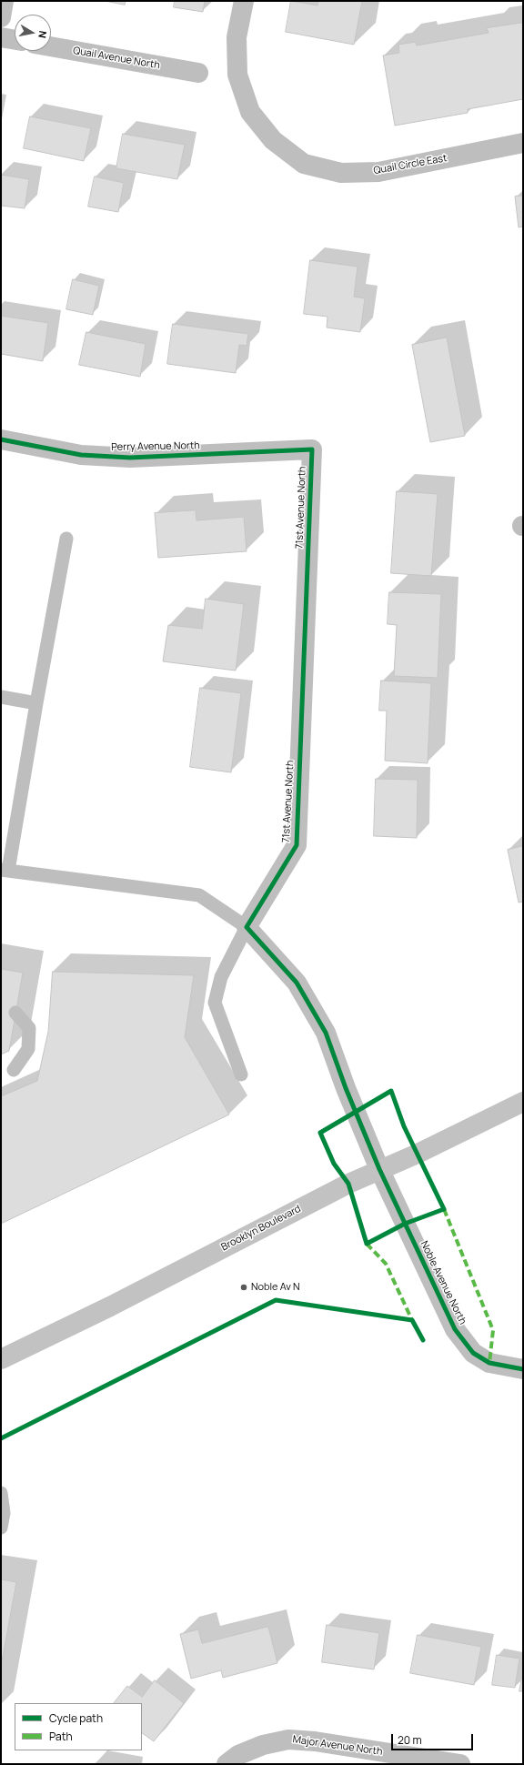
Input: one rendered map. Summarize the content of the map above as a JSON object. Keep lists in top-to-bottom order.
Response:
{
  "streets": {
    "main road": ["Brooklyn Boulevard"],
    "street": [
      "Quail Avenue North",
      "Quail Circle East",
      "Perry Avenue North",
      "71st Avenue North",
      "Noble Avenue North",
      "Major Avenue North"
    ]
  },
  "crossings": [
    ["Perry Avenue North", "71st Avenue North"],
    ["Brooklyn Boulevard", "Noble Avenue North"]
  ],
  "places": ["Noble Av N"],
  "legend": ["Cycle path", "Path"],
  "scale_bar": "20 m",
  "north": "right"
}
